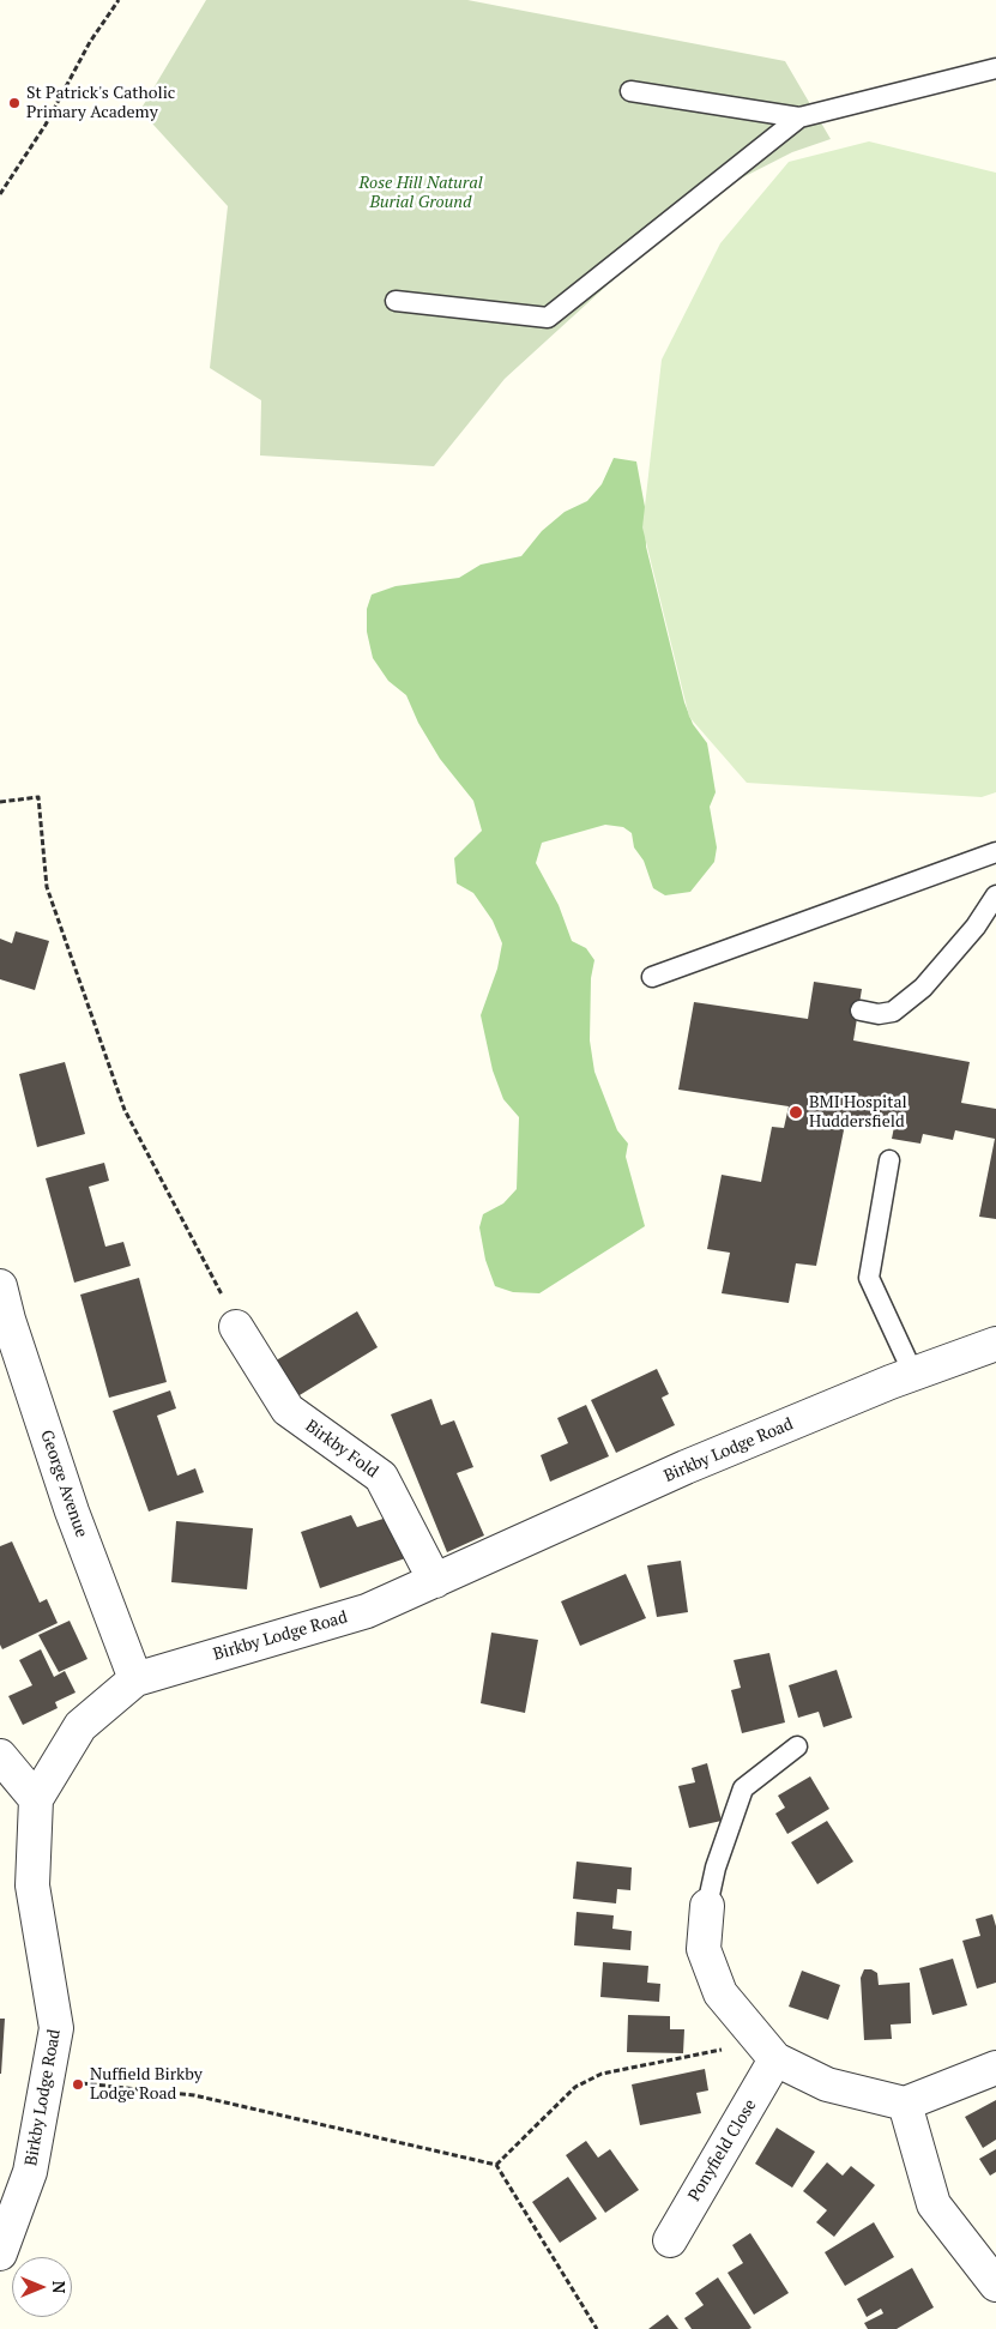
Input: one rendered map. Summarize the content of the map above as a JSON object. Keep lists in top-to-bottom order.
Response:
{
  "streets": {
    "street": [
      "Birkby Fold",
      "Birkby Lodge Road",
      "George Avenue",
      "Ponyfield Close"
    ]
  },
  "crossings": [
    ["Birkby Fold", "Birkby Lodge Road"],
    ["Birkby Lodge Road", "George Avenue"]
  ],
  "parks": ["Rose Hill Natural Burial Ground"],
  "places": ["St Patrick's Catholic Primary Academy", "BMI Hospital Huddersfield", "Nuffield Birkby Lodge Road"],
  "north": "right"
}
